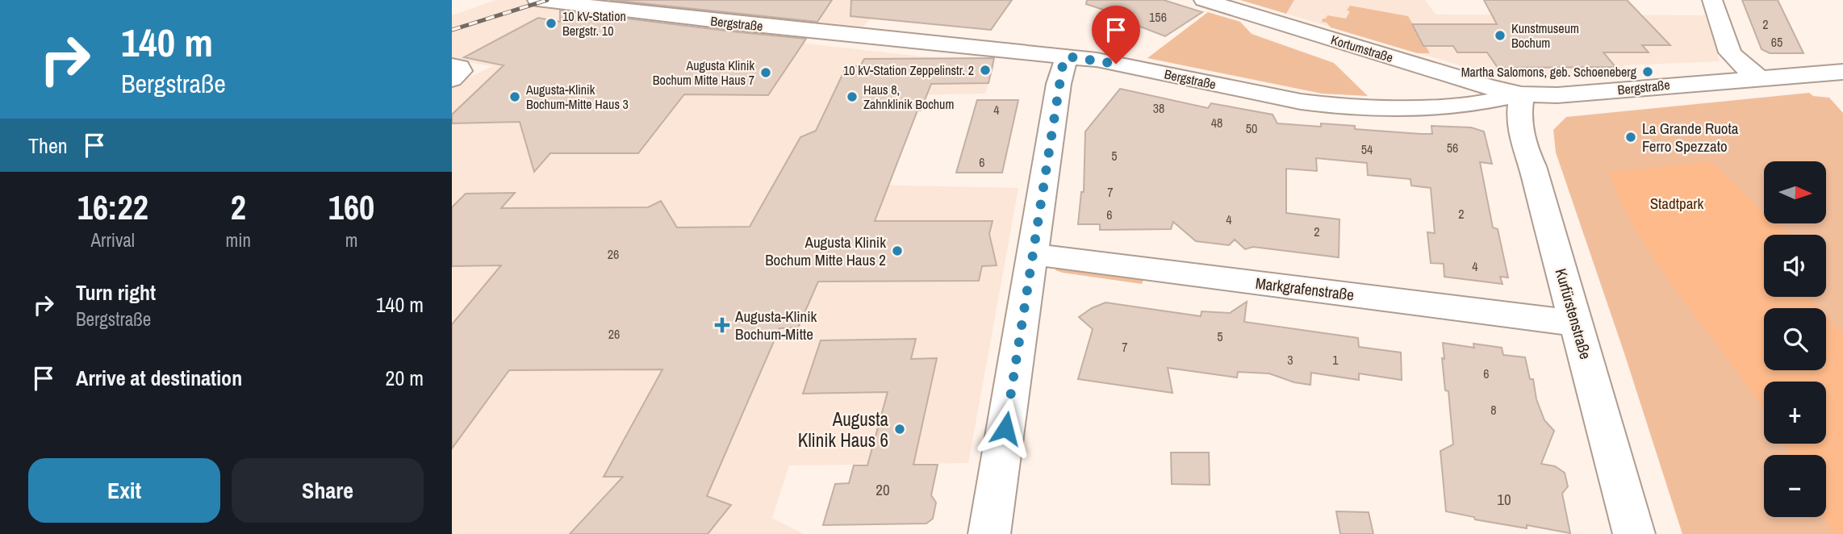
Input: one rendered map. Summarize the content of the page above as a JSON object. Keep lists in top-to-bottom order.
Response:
{
  "streets": {
    "street": [
      "Bergstraße",
      "Kortumstraße",
      "Markgrafenstraße",
      "Kurfürstenstraße"
    ]
  },
  "crossings": [
    ["Bergstraße", "Kortumstraße"],
    ["Bergstraße", "Kurfürstenstraße"],
    ["Kortumstraße", "Kurfürstenstraße"],
    ["Markgrafenstraße", "Kurfürstenstraße"]
  ],
  "parks": ["Stadtpark"],
  "places": {
    "other": [
      "10 kV-Station Bergstr. 10",
      "Kunstmuseum Bochum",
      "10 kV-Station Zeppelinstr. 2",
      "Martha Salomons, geb. Schoeneberg",
      "Augusta Klinik Bochum Mitte Haus 7",
      "Augusta-Klinik Bochum-Mitte Haus 3",
      "Haus 8, Zahnklinik Bochum",
      "La Grande Ruota Ferro Spezzato",
      "Augusta Klinik Bochum Mitte Haus 2",
      "Augusta Klinik Haus 6"
    ],
    "health": ["Augusta-Klinik Bochum-Mitte"]
  },
  "house_numbers": [
    "156",
    "2",
    "65",
    "38",
    "4",
    "48",
    "50",
    "56",
    "54",
    "5",
    "6",
    "7",
    "2",
    "6",
    "4",
    "2",
    "26",
    "4",
    "26",
    "5",
    "7",
    "3",
    "1",
    "6",
    "8",
    "20",
    "10"
  ],
  "north": "right",
  "page": {
    "turn": ["140 m", "Bergstraße"],
    "then": "Then",
    "map_buttons": ["+", "−"],
    "eta": [
      "16:22",
      "Arrival",
      "2",
      "min",
      "160",
      "m"
    ],
    "list": [
      {
        "name": "Turn right",
        "note": "Bergstraße",
        "value": "140 m"
      },
      {
        "name": "Arrive at destination",
        "value": "20 m"
      }
    ],
    "buttons": ["Exit", "Share"]
  }
}
